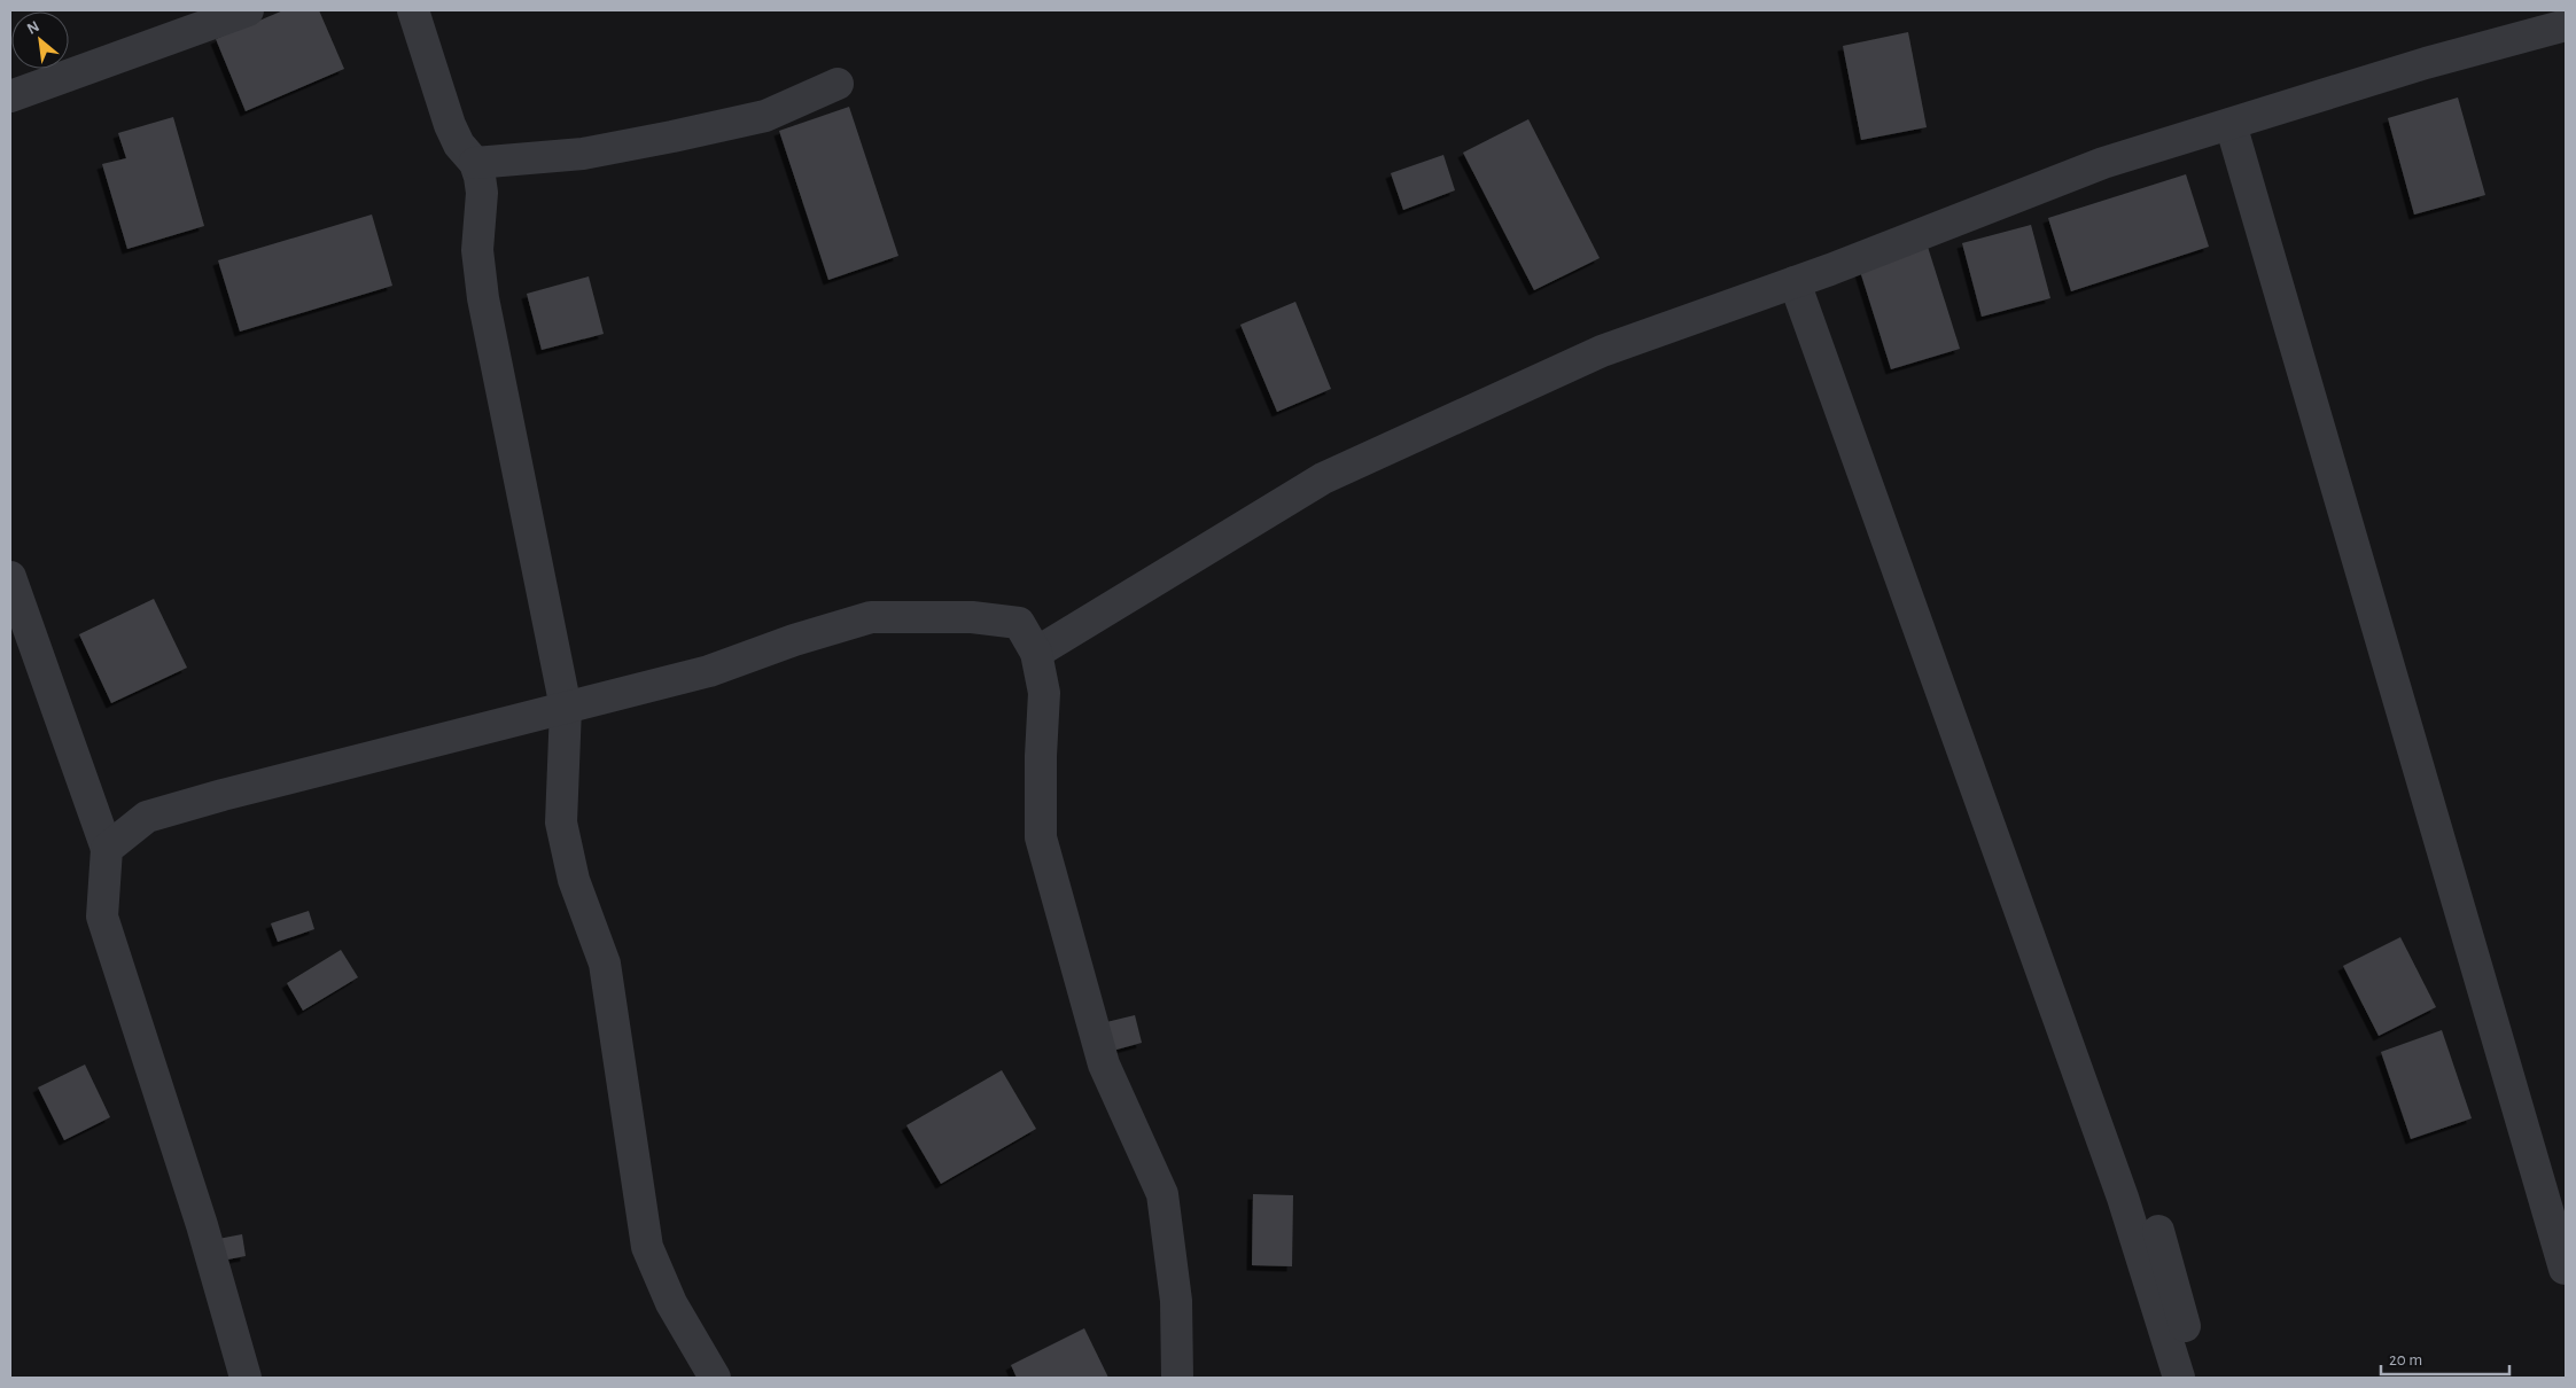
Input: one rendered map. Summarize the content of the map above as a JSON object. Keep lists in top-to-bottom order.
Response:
{
  "scale_bar": "20 m",
  "north": "top left"
}
